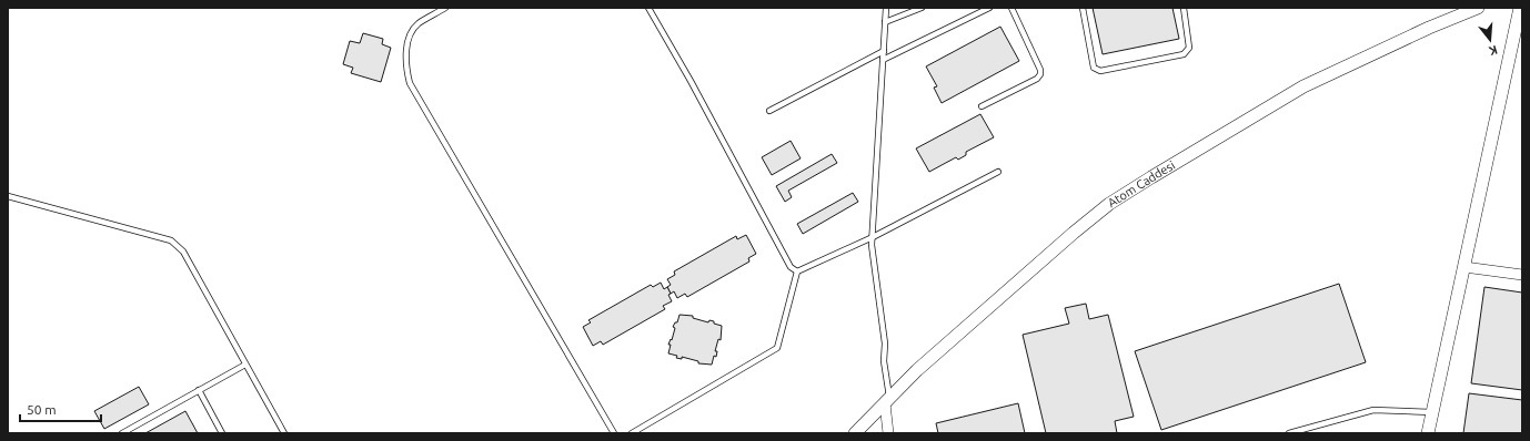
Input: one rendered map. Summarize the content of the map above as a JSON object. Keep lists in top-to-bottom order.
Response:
{
  "streets": {
    "street": ["Atom Caddesi"]
  },
  "scale_bar": "50 m",
  "north": "bottom"
}
